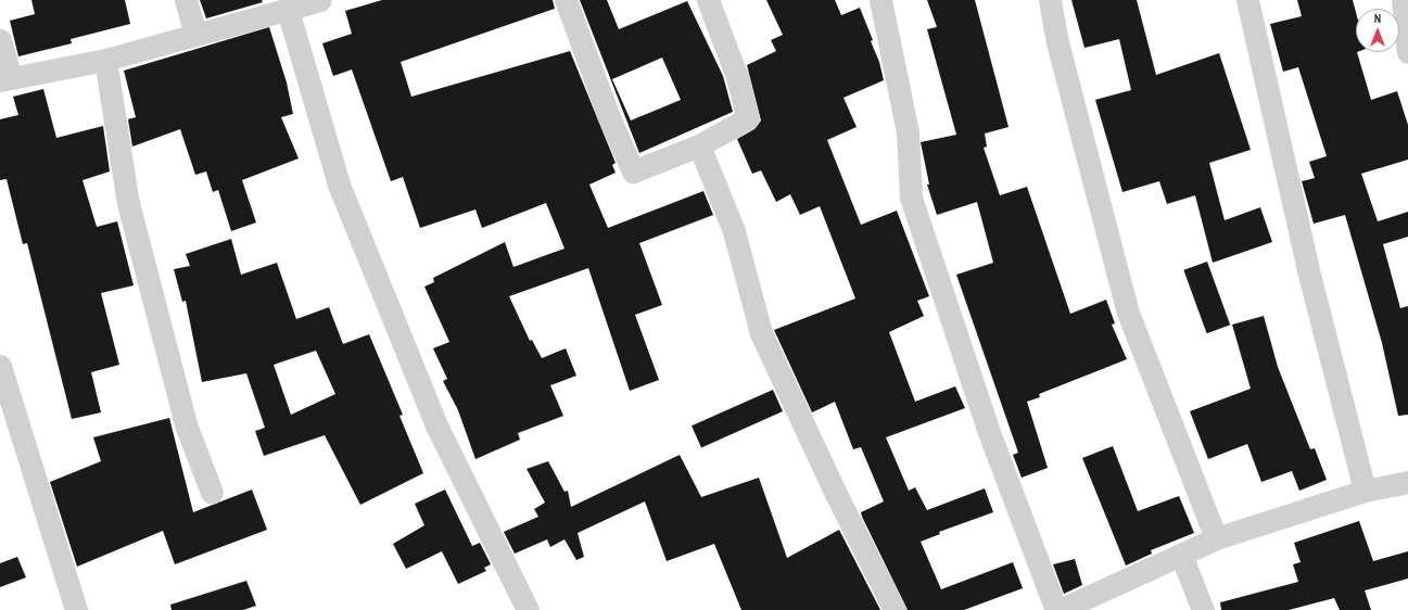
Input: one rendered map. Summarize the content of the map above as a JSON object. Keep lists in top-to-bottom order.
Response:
{
  "north": "top"
}
